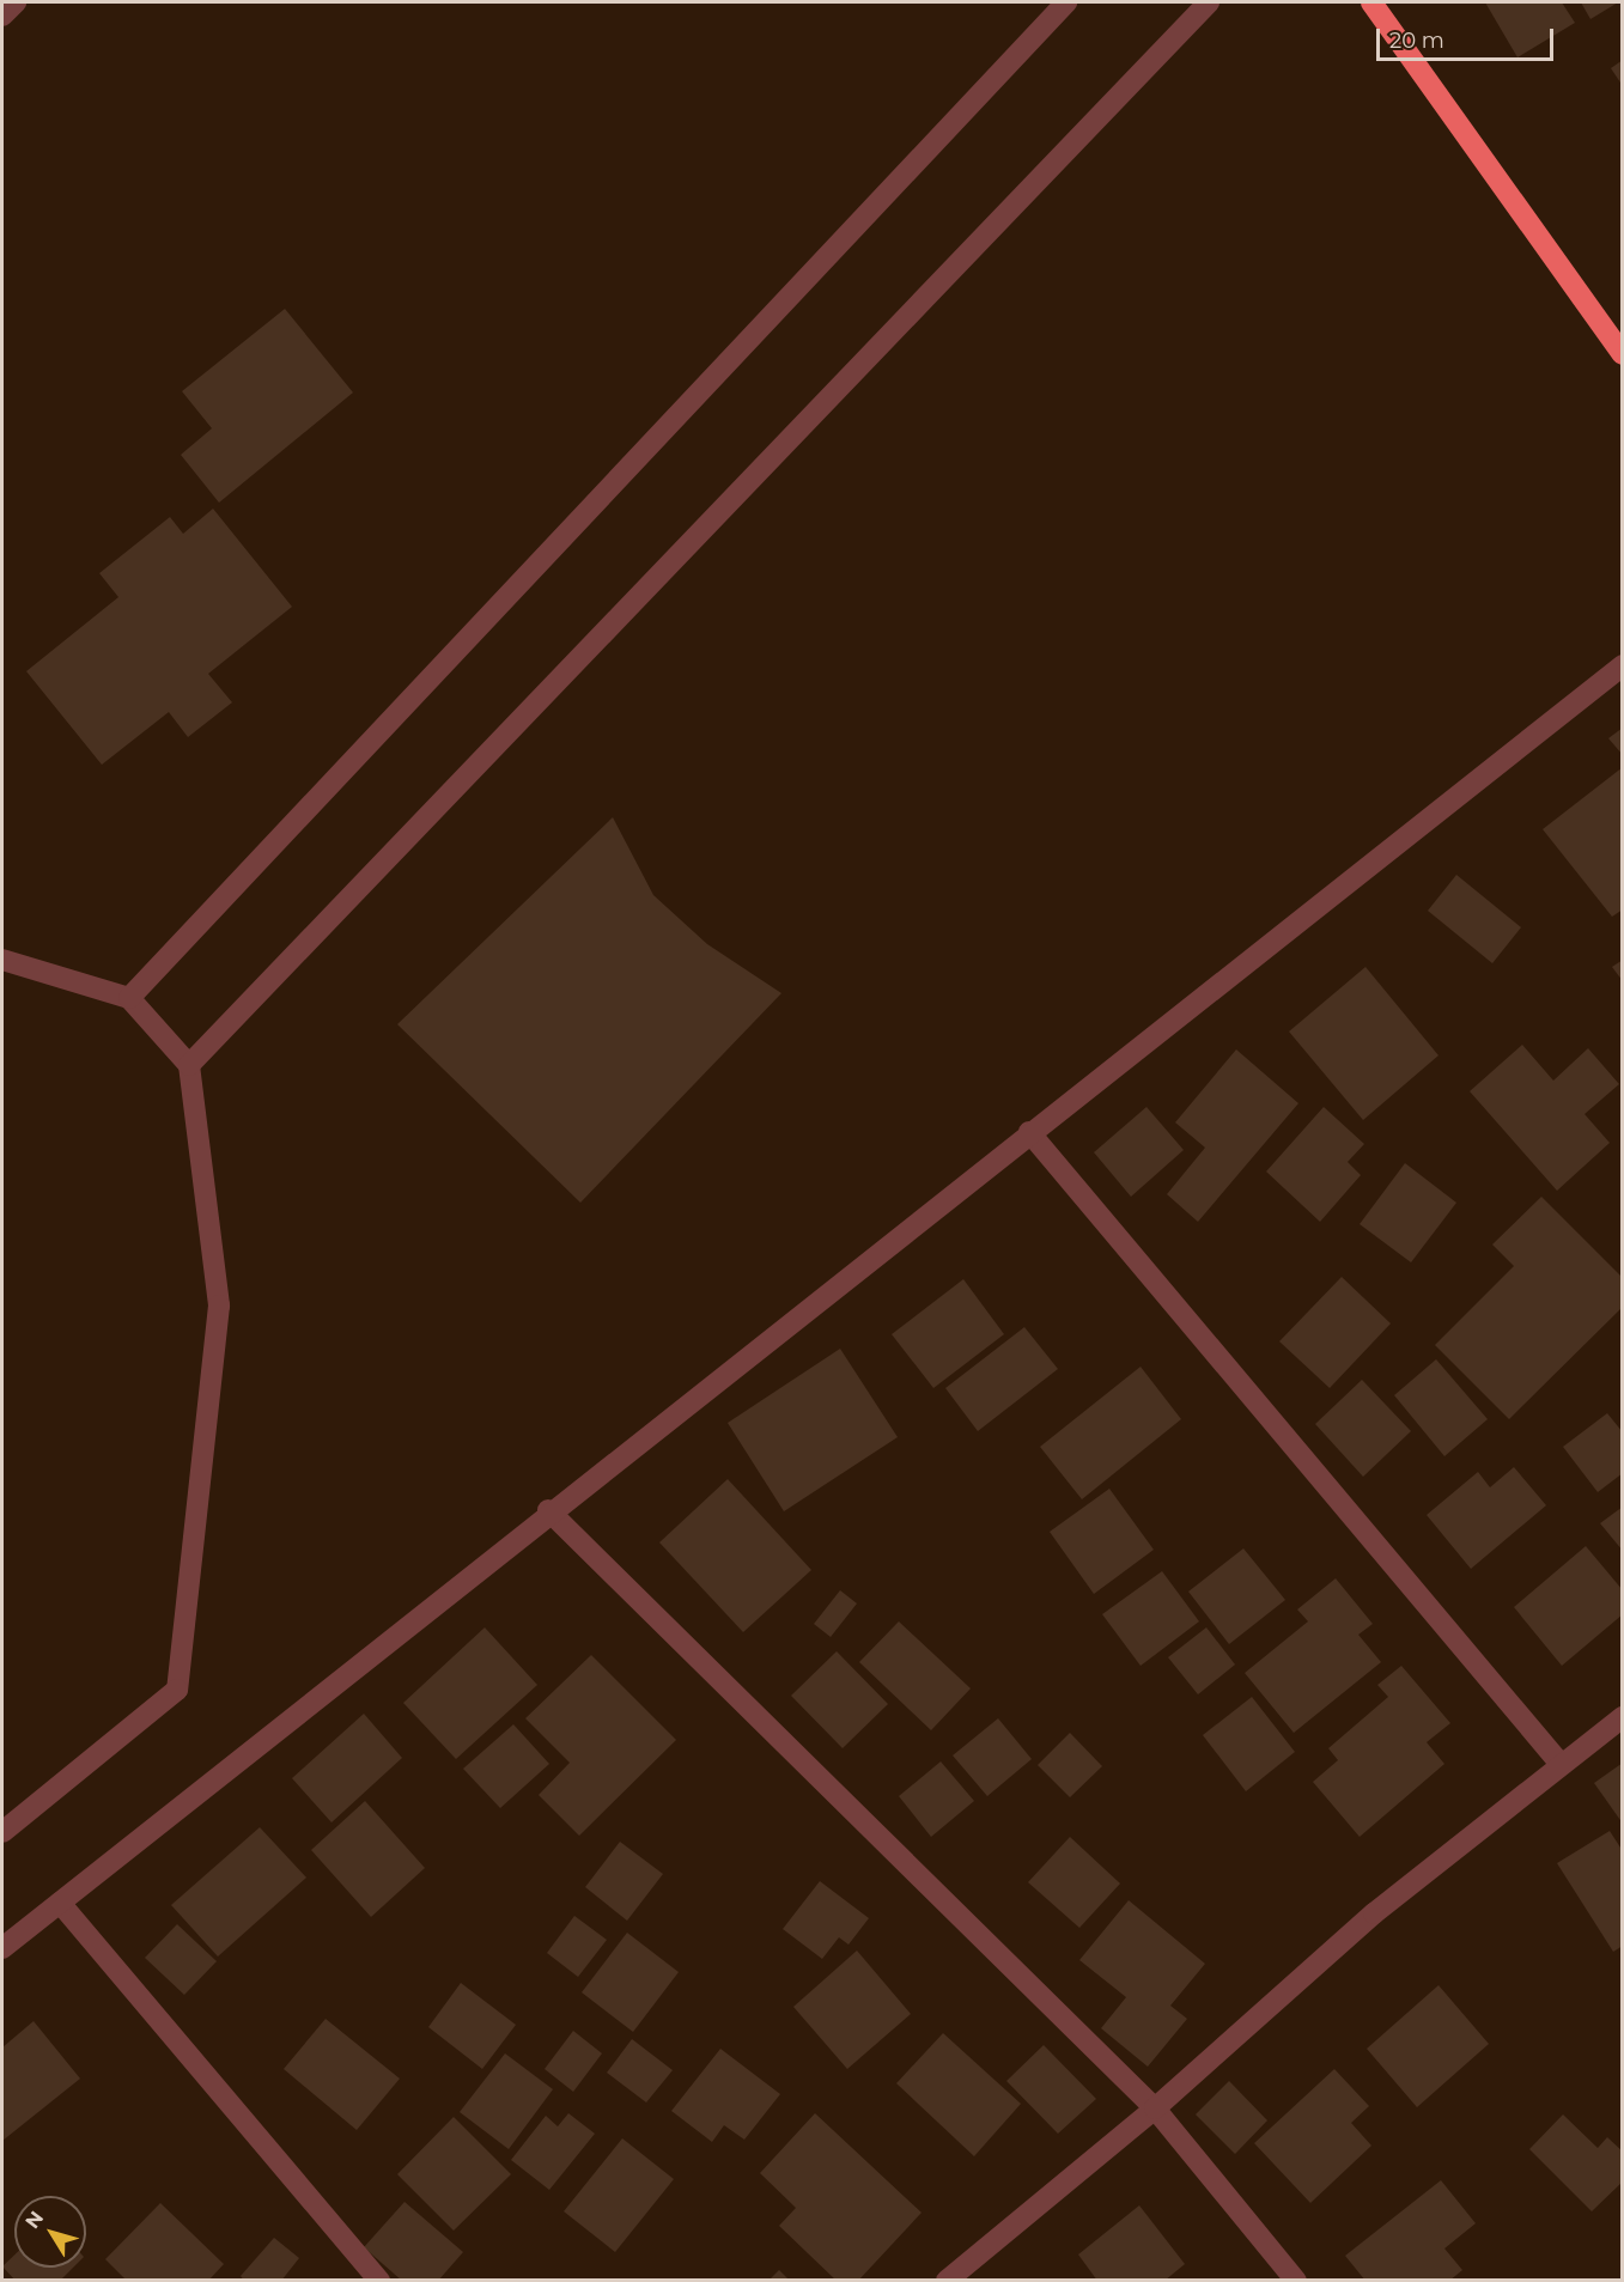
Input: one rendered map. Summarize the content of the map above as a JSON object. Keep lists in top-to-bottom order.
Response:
{
  "scale_bar": "20 m",
  "north": "top left"
}
